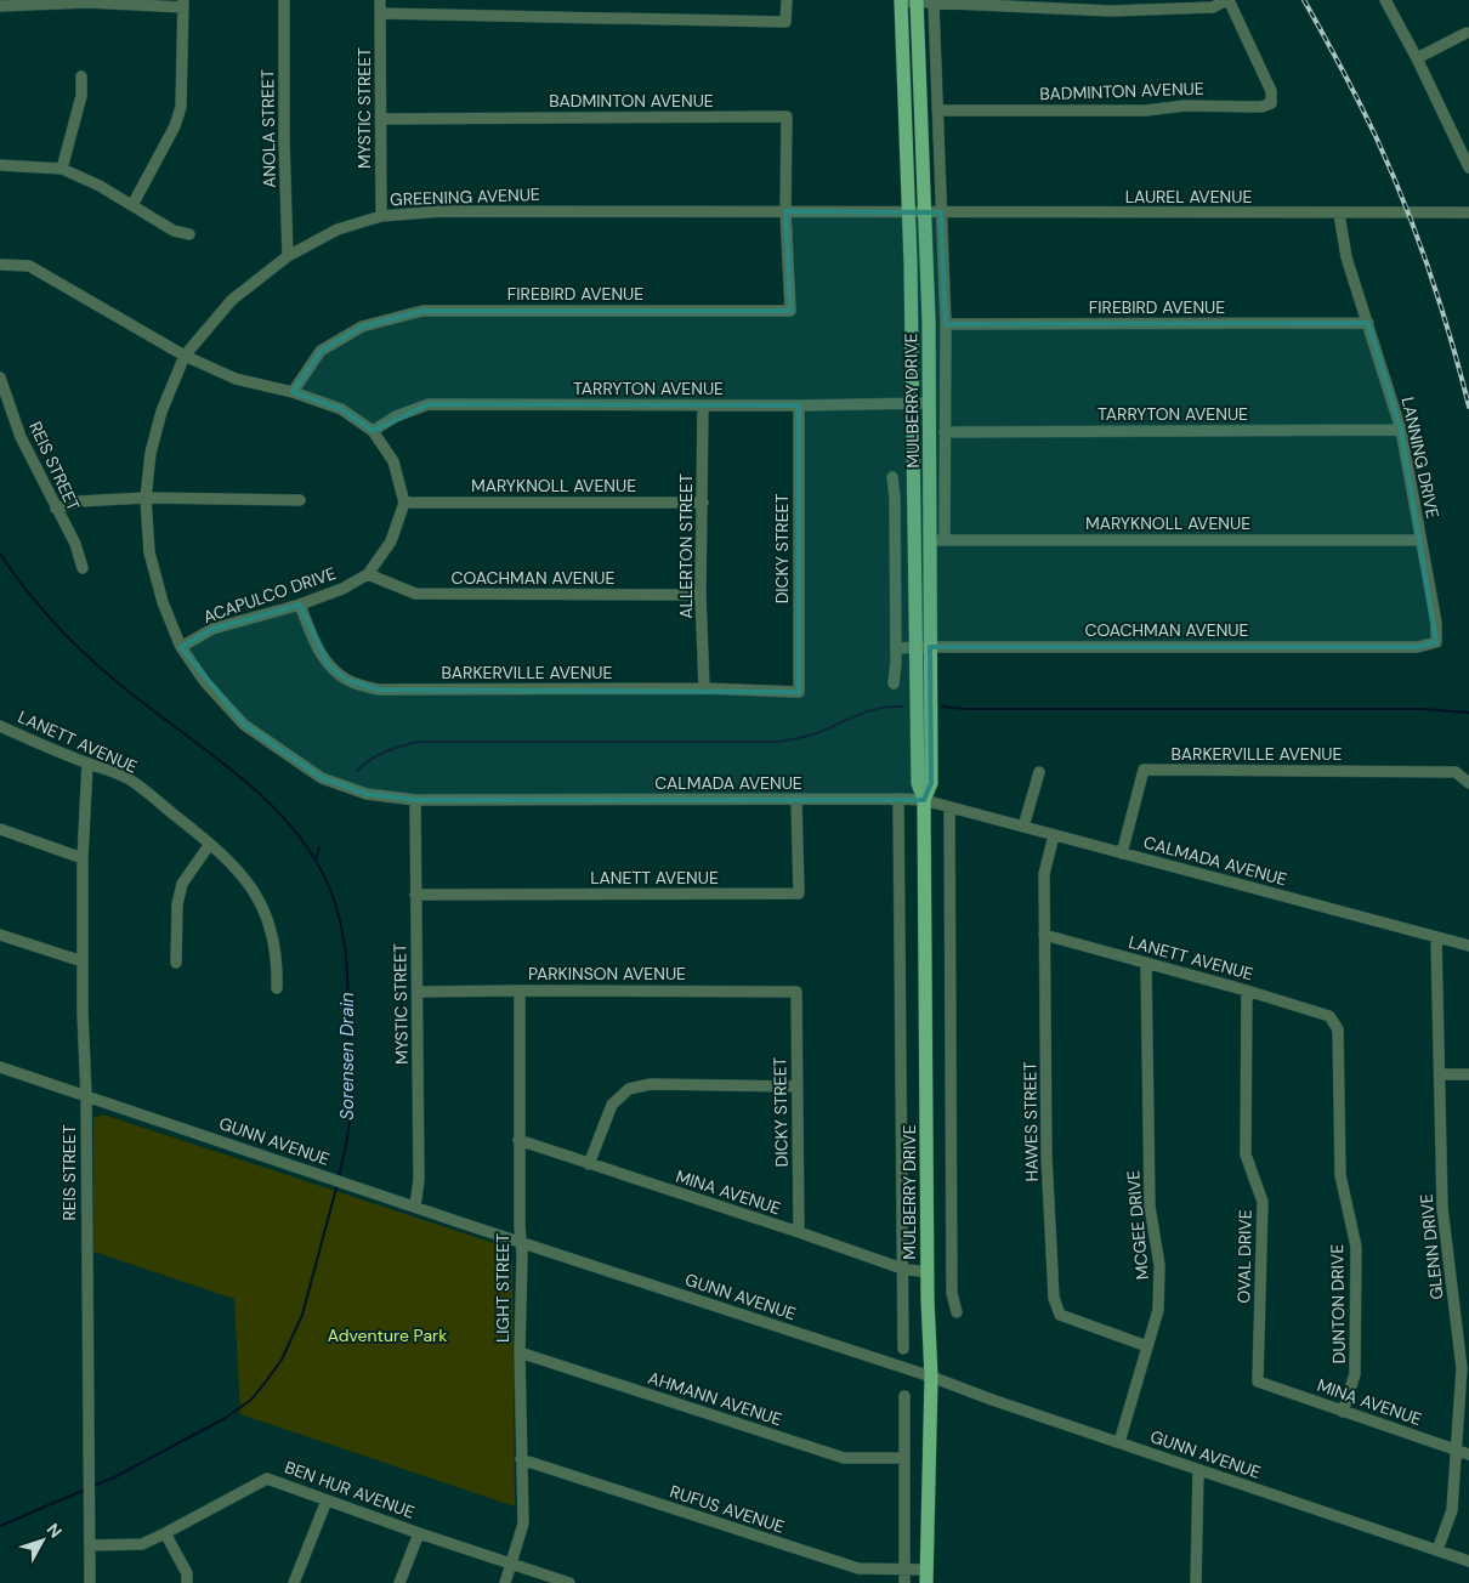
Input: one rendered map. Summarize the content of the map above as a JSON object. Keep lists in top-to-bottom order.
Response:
{
  "streets": {
    "main road": ["MULBERRY DRIVE"],
    "street": [
      "BADMINTON AVENUE",
      "MYSTIC STREET",
      "ANOLA STREET",
      "GREENING AVENUE",
      "LAUREL AVENUE",
      "FIREBIRD AVENUE",
      "TARRYTON AVENUE",
      "LANNING DRIVE",
      "REIS STREET",
      "MARYKNOLL AVENUE",
      "ALLERTON STREET",
      "DICKY STREET",
      "COACHMAN AVENUE",
      "ACAPULCO DRIVE",
      "BARKERVILLE AVENUE",
      "LANETT AVENUE",
      "CALMADA AVENUE",
      "PARKINSON AVENUE",
      "HAWES STREET",
      "GUNN AVENUE",
      "MINA AVENUE",
      "MCGEE DRIVE",
      "GLENN DRIVE",
      "OVAL DRIVE",
      "LIGHT STREET",
      "DUNTON DRIVE",
      "AHMANN AVENUE",
      "BEN HUR AVENUE",
      "RUFUS AVENUE"
    ]
  },
  "crossings": [
    ["BADMINTON AVENUE", "MYSTIC STREET"],
    ["BADMINTON AVENUE", "GREENING AVENUE"],
    ["BADMINTON AVENUE", "FIREBIRD AVENUE"],
    ["MYSTIC STREET", "GREENING AVENUE"],
    ["MYSTIC STREET", "LANETT AVENUE"],
    ["MYSTIC STREET", "CALMADA AVENUE"],
    ["MYSTIC STREET", "PARKINSON AVENUE"],
    ["MYSTIC STREET", "GUNN AVENUE"],
    ["ANOLA STREET", "GREENING AVENUE"],
    ["GREENING AVENUE", "LAUREL AVENUE"],
    ["GREENING AVENUE", "FIREBIRD AVENUE"],
    ["GREENING AVENUE", "MULBERRY DRIVE"],
    ["GREENING AVENUE", "CALMADA AVENUE"],
    ["LAUREL AVENUE", "MULBERRY DRIVE"],
    ["LAUREL AVENUE", "LANNING DRIVE"],
    ["FIREBIRD AVENUE", "LANNING DRIVE"],
    ["TARRYTON AVENUE", "MULBERRY DRIVE"],
    ["TARRYTON AVENUE", "LANNING DRIVE"],
    ["TARRYTON AVENUE", "ALLERTON STREET"],
    ["TARRYTON AVENUE", "DICKY STREET"],
    ["MULBERRY DRIVE", "MARYKNOLL AVENUE"],
    ["MULBERRY DRIVE", "COACHMAN AVENUE"],
    ["MULBERRY DRIVE", "CALMADA AVENUE"],
    ["MULBERRY DRIVE", "GUNN AVENUE"],
    ["MULBERRY DRIVE", "MINA AVENUE"],
    ["MULBERRY DRIVE", "RUFUS AVENUE"],
    ["LANNING DRIVE", "MARYKNOLL AVENUE"],
    ["LANNING DRIVE", "COACHMAN AVENUE"],
    ["REIS STREET", "LANETT AVENUE"],
    ["REIS STREET", "GUNN AVENUE"],
    ["REIS STREET", "BEN HUR AVENUE"],
    ["MARYKNOLL AVENUE", "ALLERTON STREET"],
    ["MARYKNOLL AVENUE", "ACAPULCO DRIVE"],
    ["ALLERTON STREET", "COACHMAN AVENUE"],
    ["ALLERTON STREET", "BARKERVILLE AVENUE"],
    ["DICKY STREET", "BARKERVILLE AVENUE"],
    ["DICKY STREET", "PARKINSON AVENUE"],
    ["DICKY STREET", "MINA AVENUE"],
    ["COACHMAN AVENUE", "ACAPULCO DRIVE"],
    ["ACAPULCO DRIVE", "BARKERVILLE AVENUE"],
    ["ACAPULCO DRIVE", "CALMADA AVENUE"],
    ["BARKERVILLE AVENUE", "CALMADA AVENUE"],
    ["LANETT AVENUE", "CALMADA AVENUE"],
    ["LANETT AVENUE", "HAWES STREET"],
    ["LANETT AVENUE", "MCGEE DRIVE"],
    ["LANETT AVENUE", "OVAL DRIVE"],
    ["LANETT AVENUE", "DUNTON DRIVE"],
    ["CALMADA AVENUE", "HAWES STREET"],
    ["CALMADA AVENUE", "GLENN DRIVE"],
    ["PARKINSON AVENUE", "LIGHT STREET"],
    ["HAWES STREET", "MCGEE DRIVE"],
    ["GUNN AVENUE", "MCGEE DRIVE"],
    ["GUNN AVENUE", "GLENN DRIVE"],
    ["GUNN AVENUE", "LIGHT STREET"],
    ["MINA AVENUE", "GLENN DRIVE"],
    ["MINA AVENUE", "OVAL DRIVE"],
    ["MINA AVENUE", "LIGHT STREET"],
    ["MINA AVENUE", "DUNTON DRIVE"],
    ["LIGHT STREET", "AHMANN AVENUE"],
    ["LIGHT STREET", "BEN HUR AVENUE"],
    ["LIGHT STREET", "RUFUS AVENUE"]
  ],
  "water": ["Sorensen Drain"],
  "parks": ["Adventure Park"],
  "north": "top right"
}
